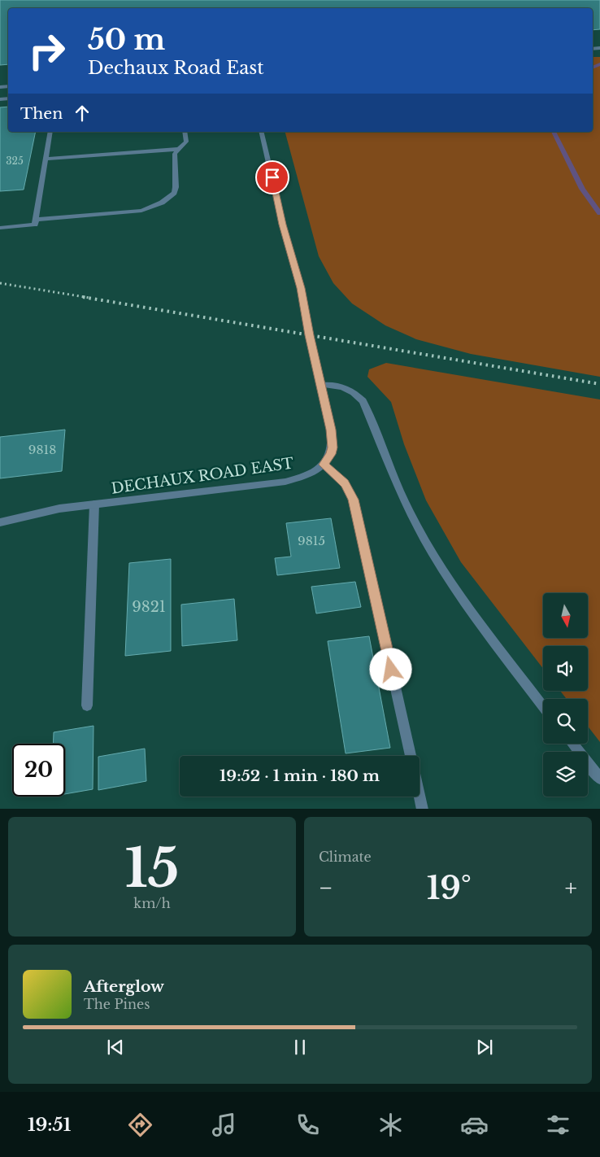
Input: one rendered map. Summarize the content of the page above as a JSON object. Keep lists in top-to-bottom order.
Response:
{
  "streets": {
    "street": ["DECHAUX ROAD EAST"]
  },
  "house_numbers": [
    "325",
    "9818",
    "9815",
    "9821"
  ],
  "north": "bottom",
  "page": {
    "turn": ["50 m", "Dechaux Road East"],
    "then": "Then",
    "limit": "20",
    "trip": "19:52 · 1 min · 180 m",
    "tile": [
      ["15", "km/h"],
      "Climate"
    ],
    "heat": ["−", "19°", "+"],
    "song": ["Afterglow", "The Pines"],
    "tabs": "19:51"
  }
}
